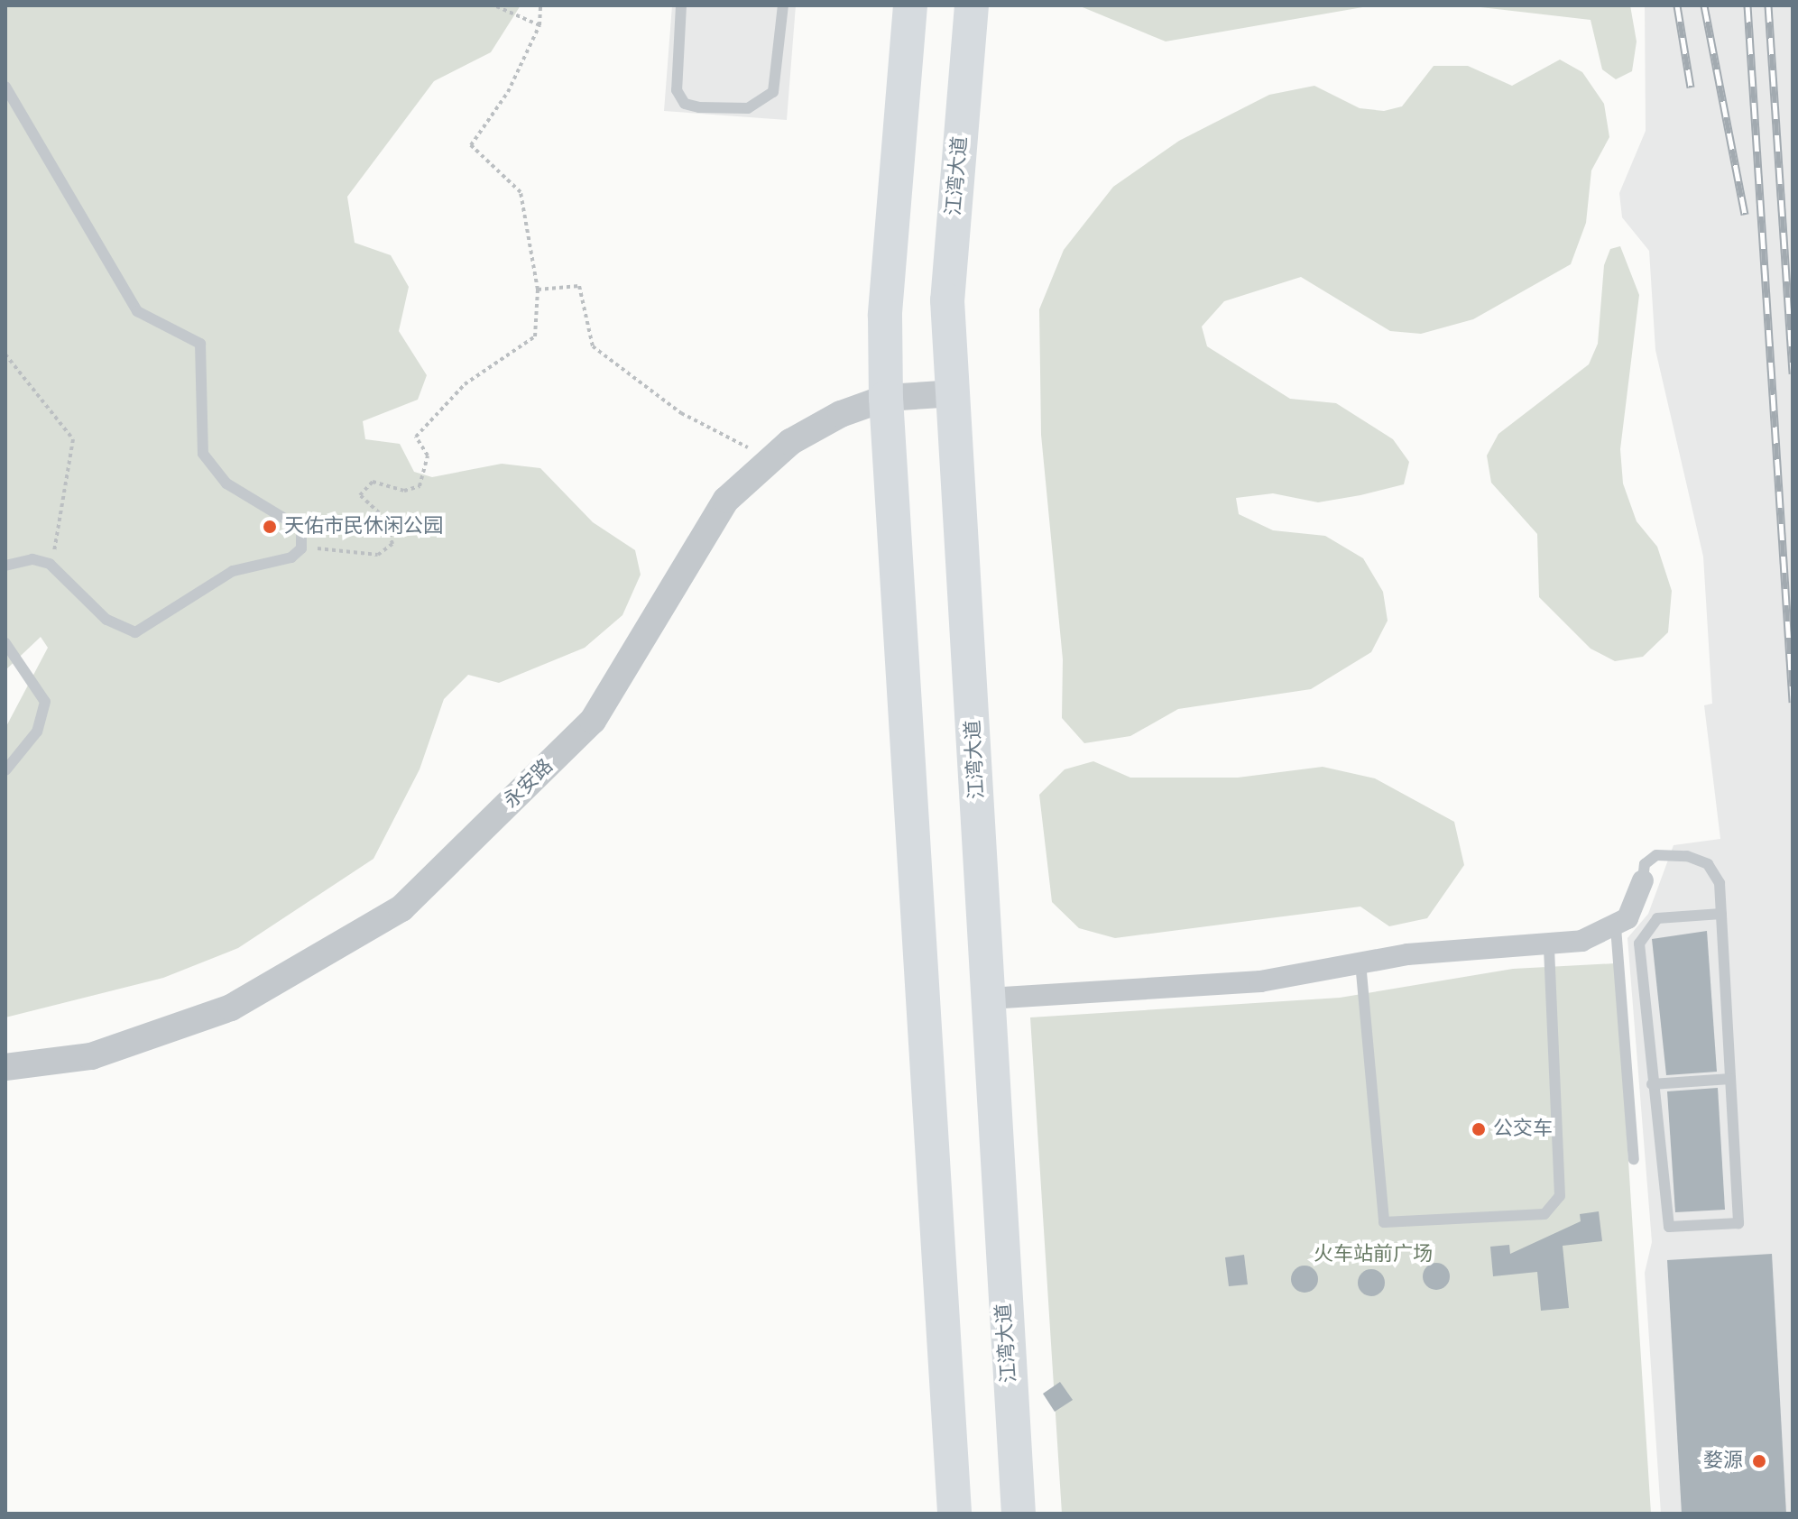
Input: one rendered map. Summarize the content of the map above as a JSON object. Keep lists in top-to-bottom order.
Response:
{
  "streets": {
    "highway": ["江湾大道"],
    "street": ["永安路"]
  },
  "crossings": [
    ["江湾大道", "永安路"]
  ],
  "parks": ["火车站前广场"],
  "places": ["天佑市民休闲公园", "公交车", "婺源"]
}
